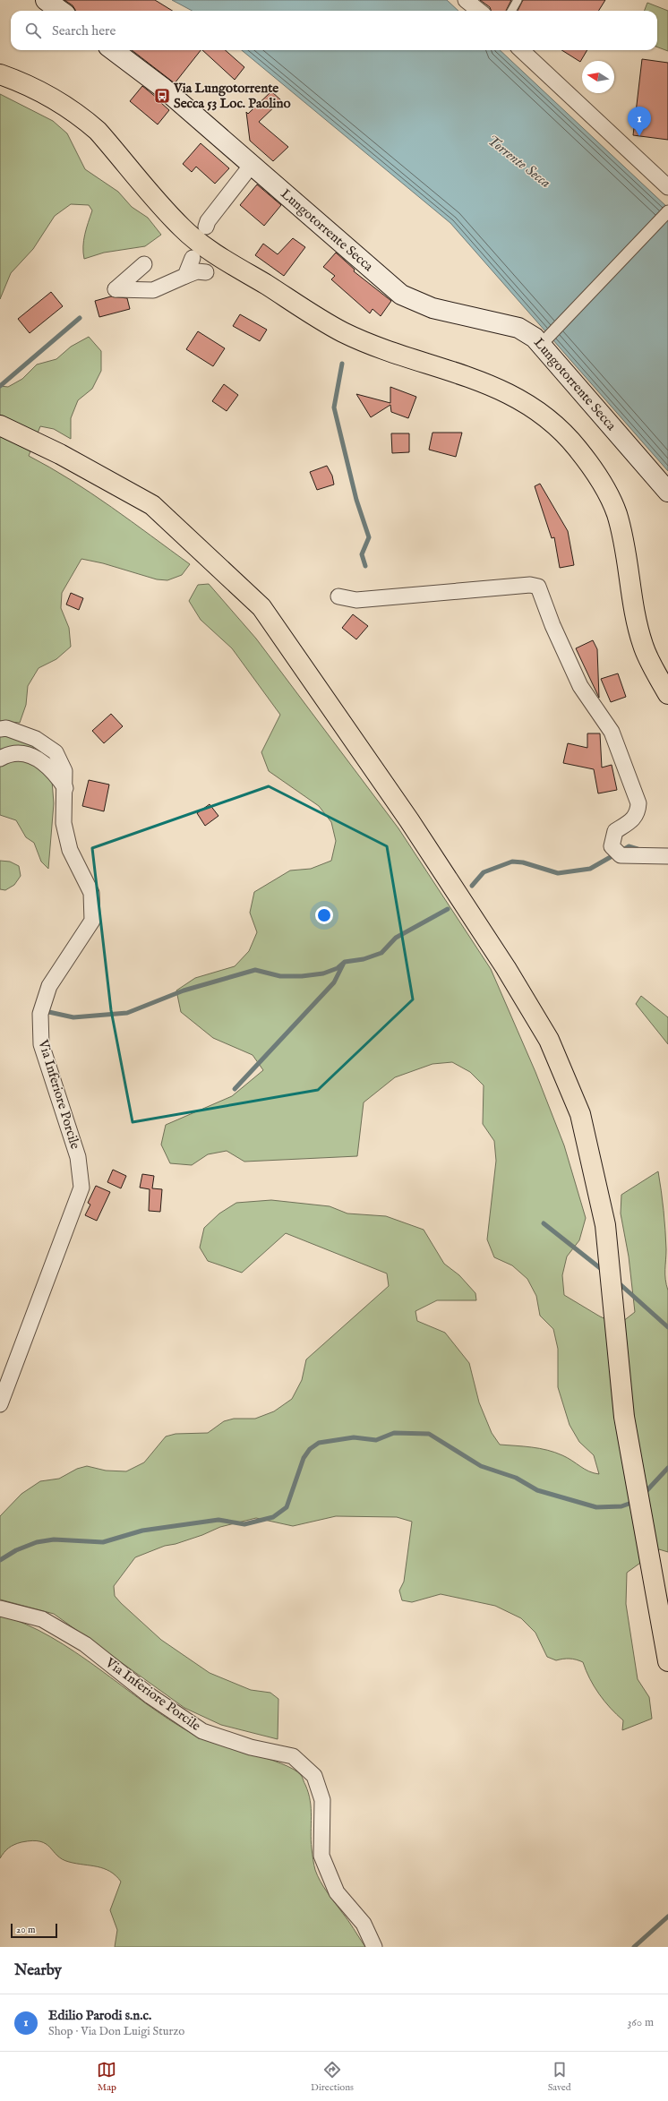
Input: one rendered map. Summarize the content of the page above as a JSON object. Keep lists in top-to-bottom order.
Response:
{
  "streets": {
    "main road": ["Lungotorrente Secca"],
    "street": ["Via Inferiore Porcile"]
  },
  "water": ["Torrente Secca"],
  "places": {
    "bus stop": ["Via Lungotorrente Secca 53 Loc. Paolino"]
  },
  "scale_bar": "20 m",
  "north": "left",
  "page": {
    "search": "Search here",
    "pins": "1",
    "scale": "20 m",
    "heading": "Nearby",
    "list": [
      {
        "mark": "1",
        "name": "Edilio Parodi s.n.c.",
        "note": "Shop · Via Don Luigi Sturzo",
        "value": "360 m"
      }
    ],
    "nav": ["Map", "Directions", "Saved"]
  }
}
